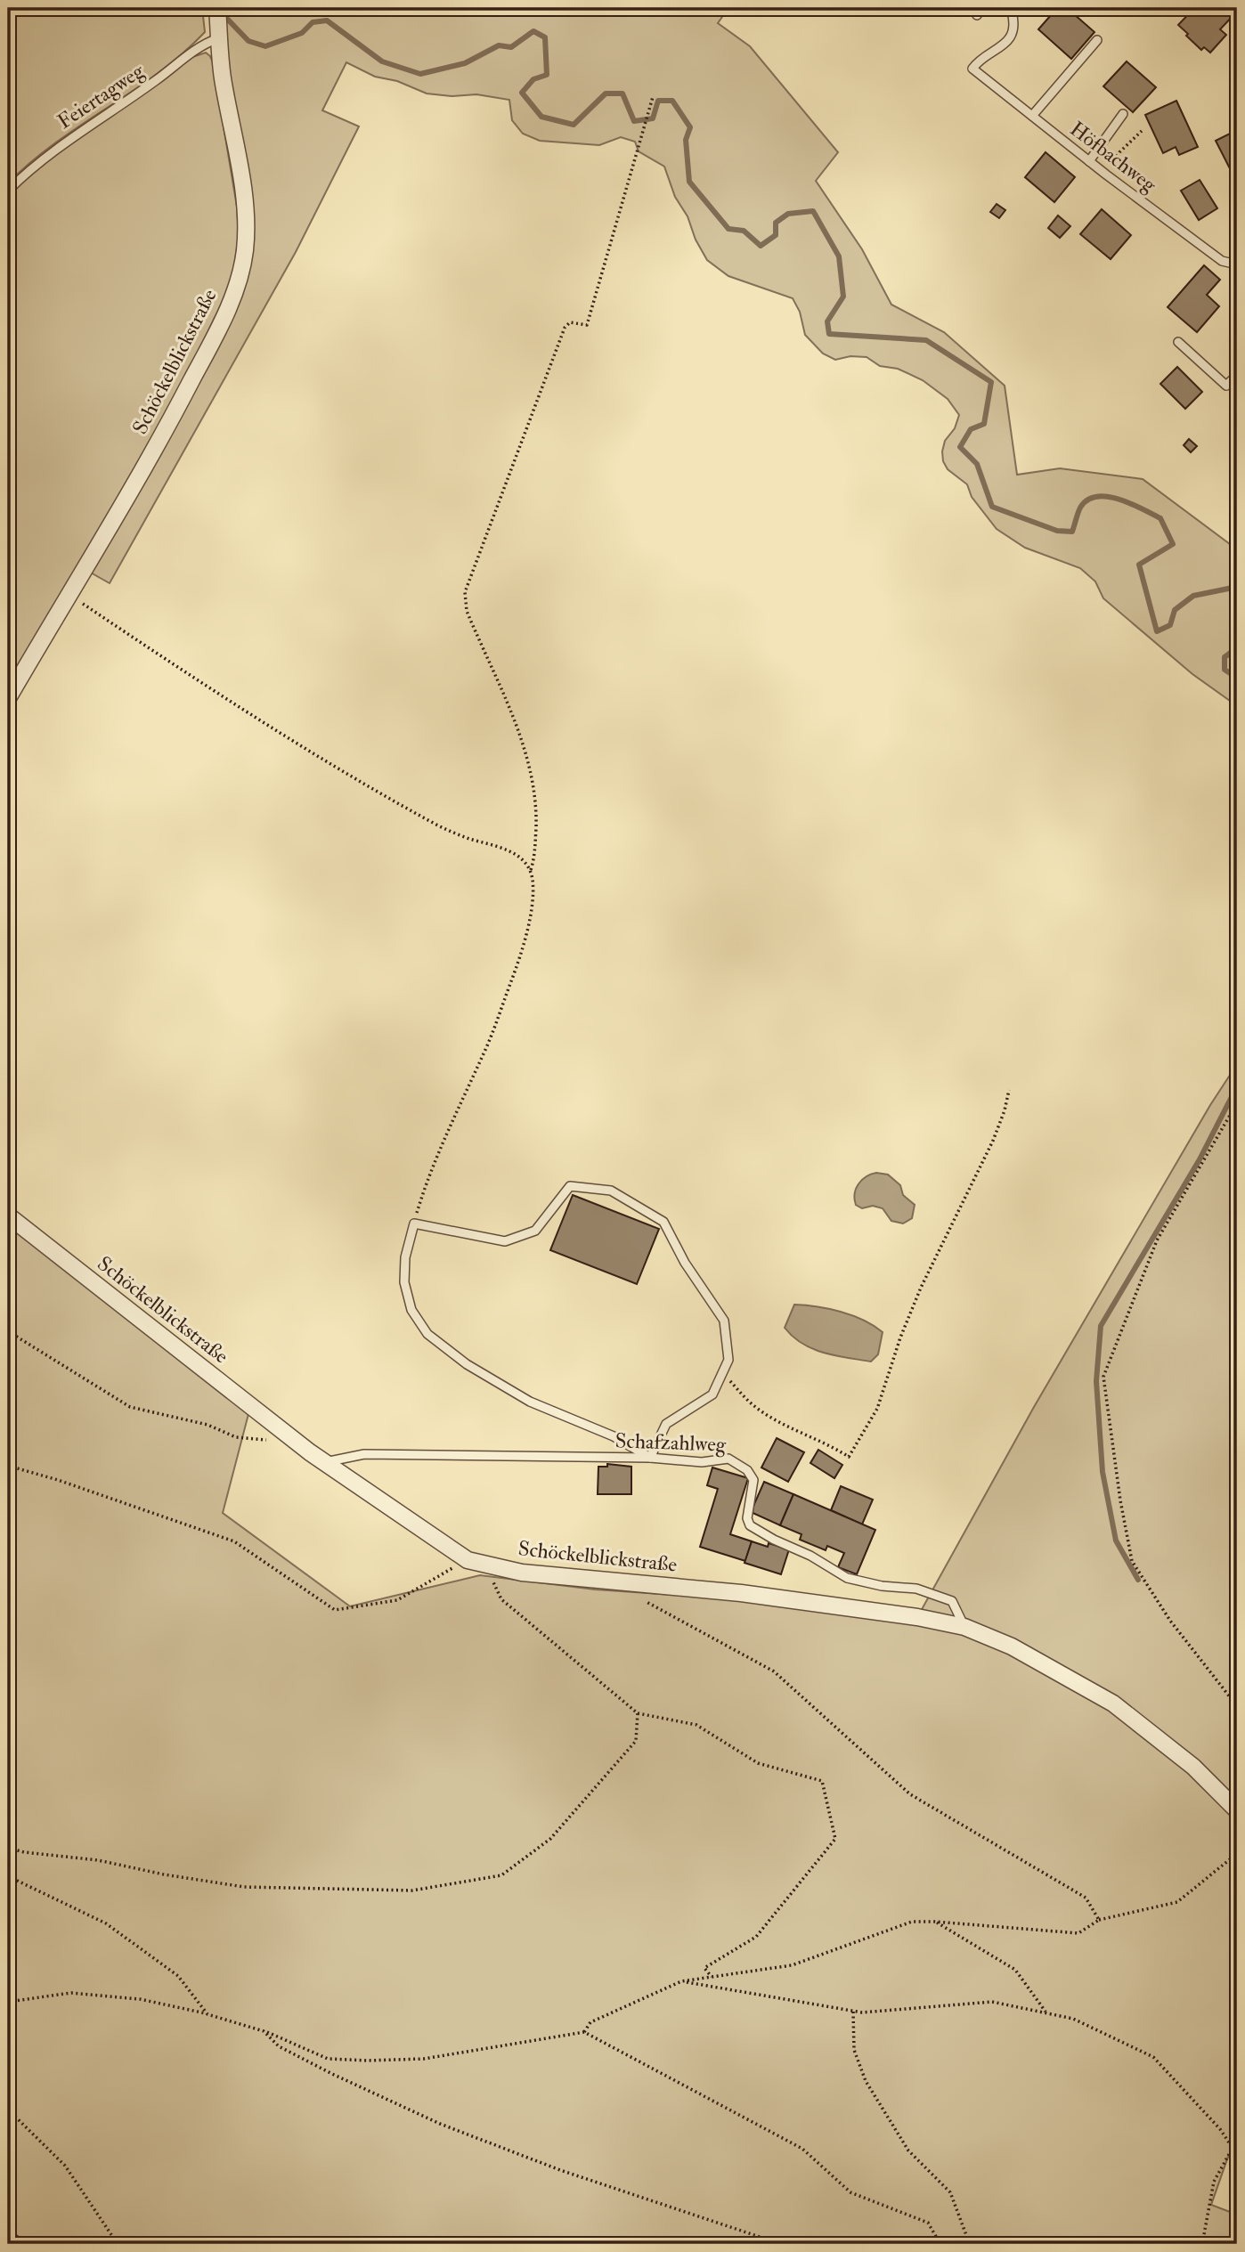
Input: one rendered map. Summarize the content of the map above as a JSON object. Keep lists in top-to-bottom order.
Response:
{
  "streets": {
    "street": ["Schöckelblickstraße"],
    "lane": ["Feiertagweg", "Höfbachweg", "Schafzahlweg"]
  },
  "crossings": [
    ["Feiertagweg", "Schöckelblickstraße"],
    ["Schöckelblickstraße", "Schafzahlweg"]
  ]
}
